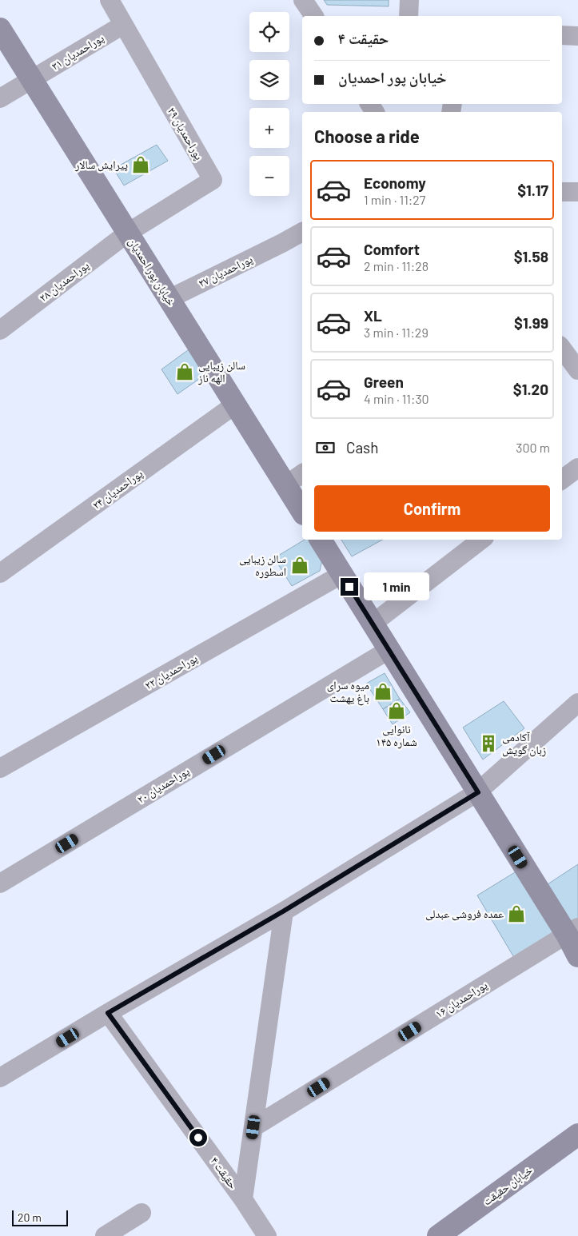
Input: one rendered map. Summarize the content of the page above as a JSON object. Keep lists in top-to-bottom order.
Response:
{
  "streets": {
    "street": [
      "پوراحمدیان ۳۱",
      "پوراحمدیان ۲۹",
      "پوراحمدیان ۲۷",
      "خیابان پور احمدیان",
      "پوراحمدیان ۲۸",
      "پوراحمدیان ۲۴",
      "پوراحمدیان ۲۲",
      "پوراحمدیان ۲۰",
      "پوراحمدیان ۱۶",
      "حقیقت ۴",
      "خیابان حقیقت"
    ]
  },
  "crossings": [
    ["پوراحمدیان ۳۱", "پوراحمدیان ۲۹"],
    ["پوراحمدیان ۳۱", "خیابان پور احمدیان"],
    ["پوراحمدیان ۲۹", "خیابان پور احمدیان"],
    ["پوراحمدیان ۲۹", "پوراحمدیان ۲۸"],
    ["پوراحمدیان ۲۷", "خیابان پور احمدیان"],
    ["خیابان پور احمدیان", "پوراحمدیان ۲۸"],
    ["خیابان پور احمدیان", "پوراحمدیان ۲۴"]
  ],
  "places": {
    "shop": [
      "پیرایش سالار",
      "سالن زیبایی الهه ناز",
      "سالن زیبایی اسطوره",
      "میوه سرای باغ یهشت",
      "نانوایی شماره ۱۴۵",
      "عمده فروشی عبدلی"
    ],
    "building": ["آکادمی زبان گویش"]
  },
  "scale_bar": "20 m",
  "page": {
    "map_buttons": ["+", "−"],
    "banner": ["حقیقت ۴", "خیابان پور احمدیان"],
    "heading": "Choose a ride",
    "list": [
      {
        "name": "Economy",
        "note": "1 min · 11:27",
        "value": "$1.17"
      },
      {
        "name": "Comfort",
        "note": "2 min · 11:28",
        "value": "$1.58"
      },
      {
        "name": "XL",
        "note": "3 min · 11:29",
        "value": "$1.99"
      },
      {
        "name": "Green",
        "note": "4 min · 11:30",
        "value": "$1.20"
      }
    ],
    "pay": ["Cash", "300 m"],
    "buttons": "Confirm",
    "bubble": "1 min",
    "scale": "20 m"
  }
}
